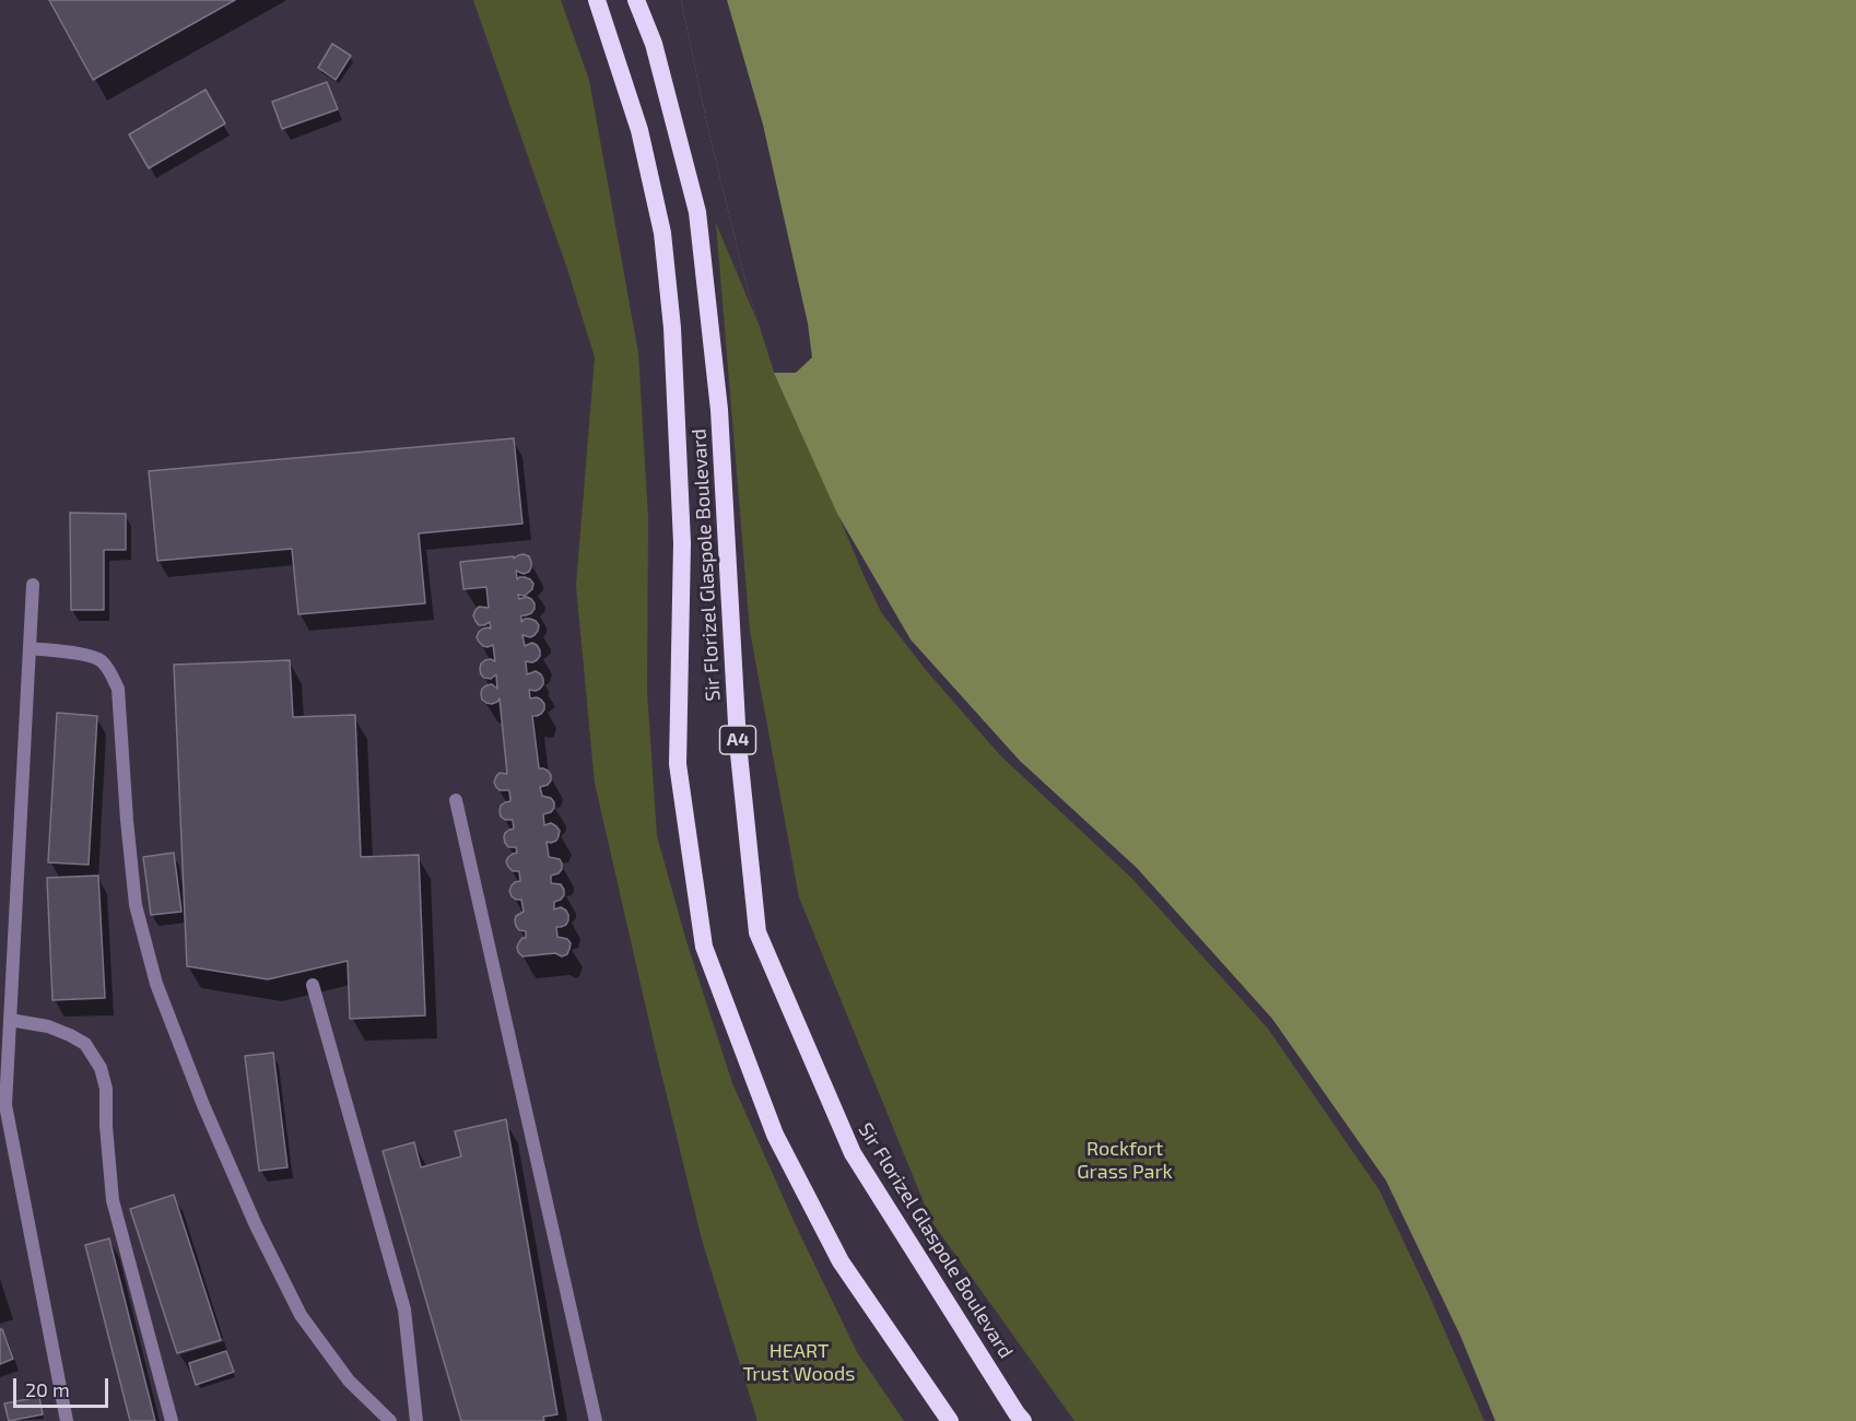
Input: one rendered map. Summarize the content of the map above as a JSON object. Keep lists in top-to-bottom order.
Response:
{
  "streets": {
    "highway": ["Sir Florizel Glaspole Boulevard", "A4"]
  },
  "parks": ["Rockfort Grass Park", "HEART Trust Woods"],
  "scale_bar": "20 m"
}
